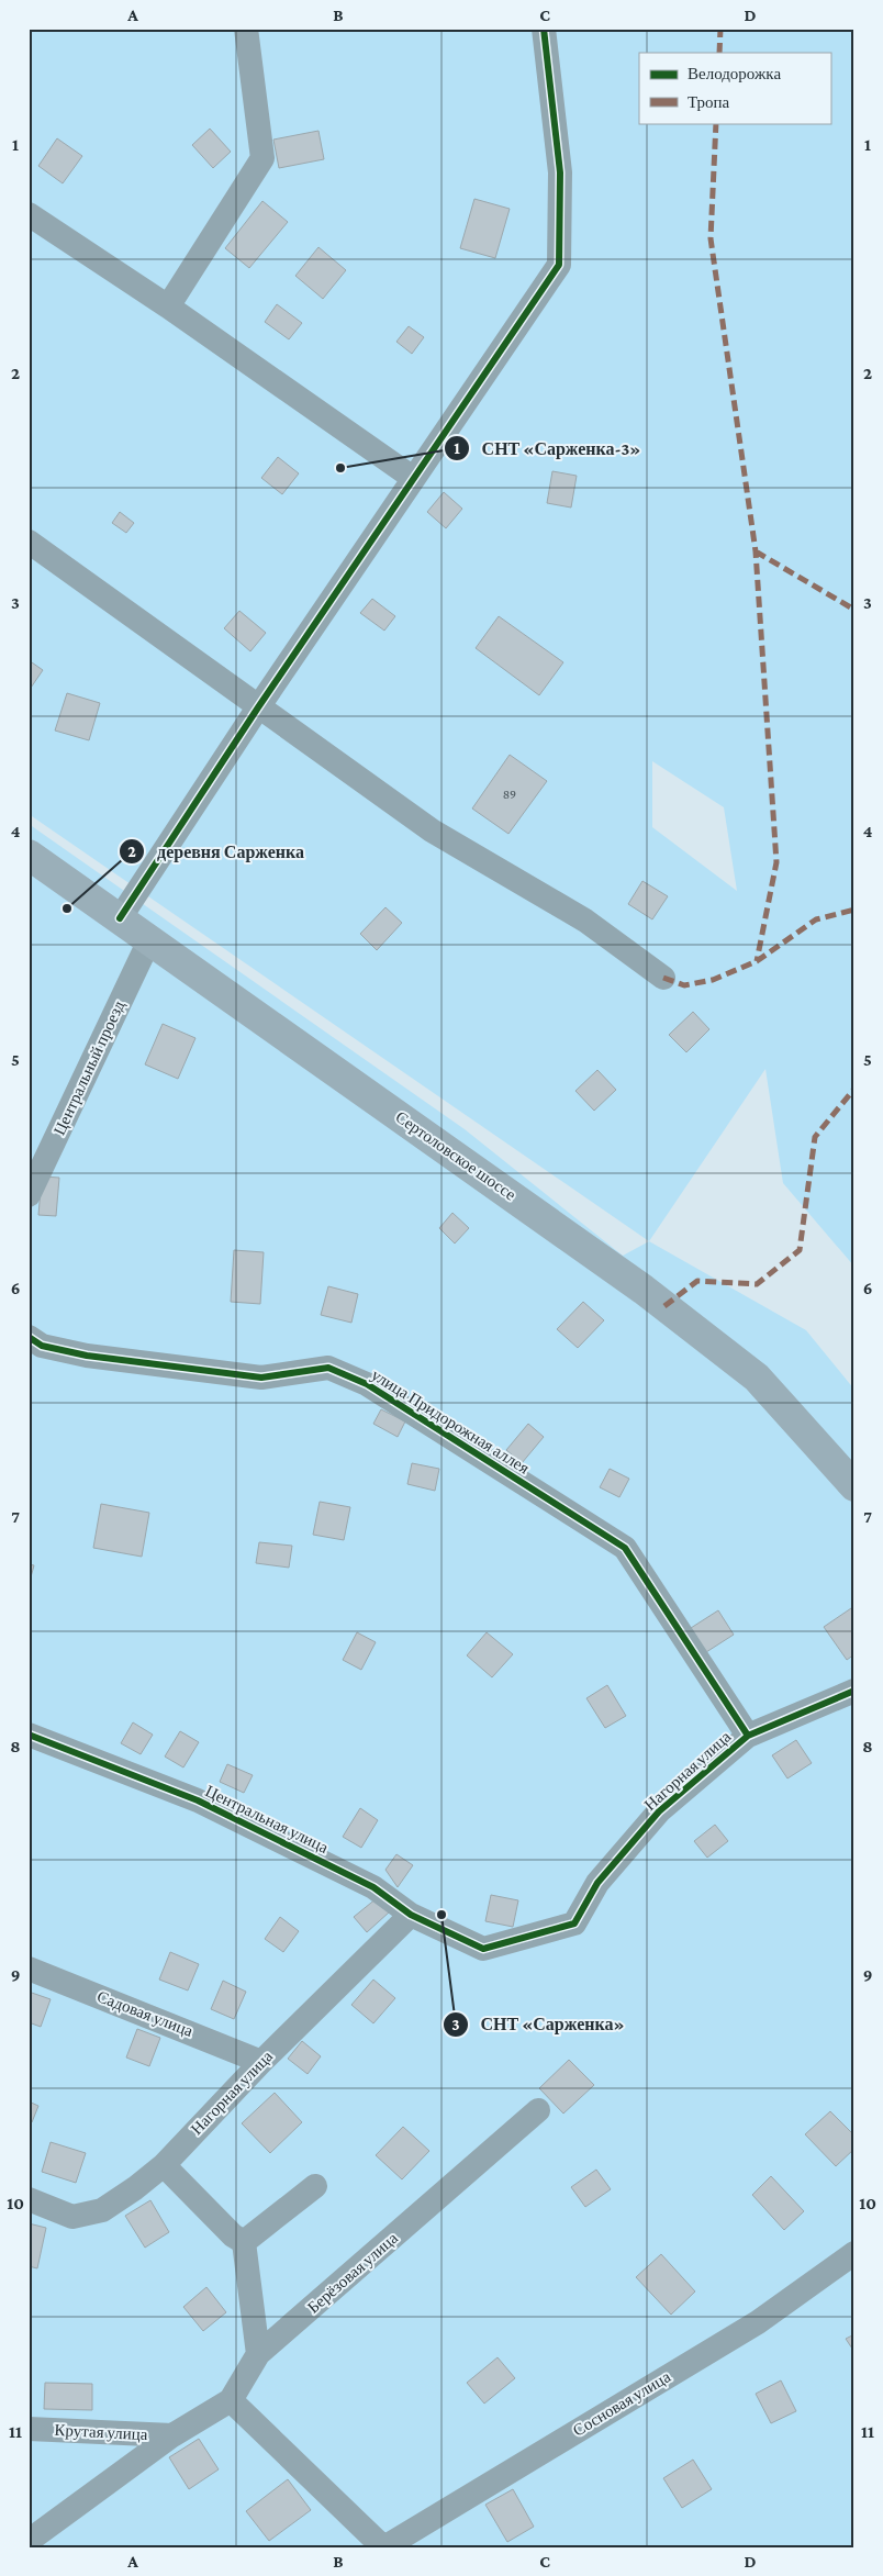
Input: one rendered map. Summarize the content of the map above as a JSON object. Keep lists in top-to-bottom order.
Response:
{
  "streets": {
    "main road": ["Сертоловское шоссе"],
    "street": [
      "Центральный проезд",
      "улица Придорожная аллея",
      "Нагорная улица",
      "Центральная улица",
      "Садовая улица",
      "Берёзовая улица",
      "Сосновая улица",
      "Крутая улица"
    ]
  },
  "crossings": [
    ["Центральный проезд", "Сертоловское шоссе"],
    ["улица Придорожная аллея", "Нагорная улица"],
    ["Нагорная улица", "Центральная улица"],
    ["Нагорная улица", "Садовая улица"],
    ["Берёзовая улица", "Крутая улица"]
  ],
  "places": ["СНТ «Сарженка-3»", "деревня Сарженка", "СНТ «Сарженка»"],
  "house_numbers": ["89"],
  "legend": ["Велодорожка", "Тропа"],
  "grid": {
    "columns": [
      "A",
      "B",
      "C",
      "D"
    ],
    "rows": [
      "1",
      "2",
      "3",
      "4",
      "5",
      "6",
      "7",
      "8",
      "9",
      "10",
      "11"
    ]
  }
}
